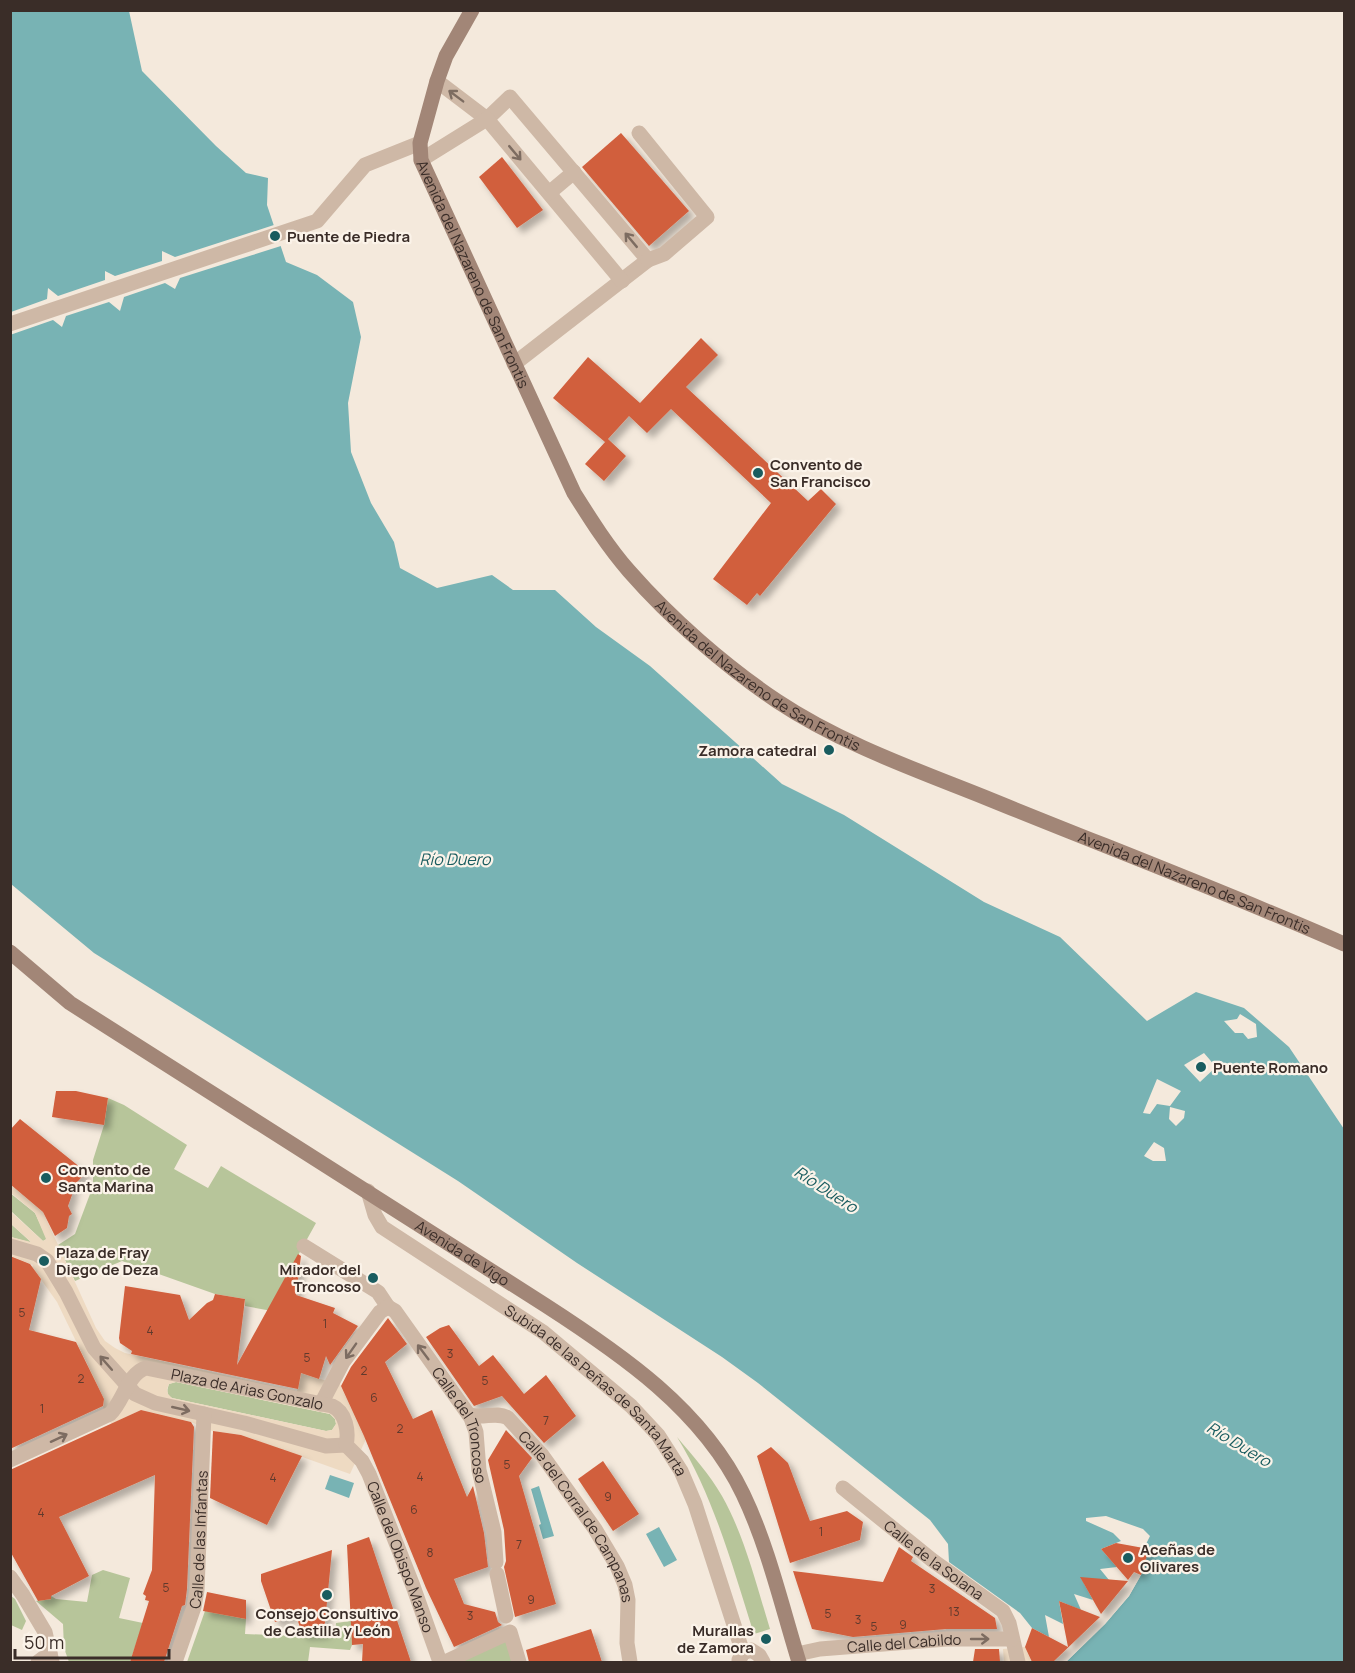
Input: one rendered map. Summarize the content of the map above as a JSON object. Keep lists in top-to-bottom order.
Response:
{
  "streets": {
    "main road": ["Avenida del Nazareno de San Frontis", "Avenida de Vigo"],
    "street": [
      "Plaza de Arias Gonzalo",
      "Subida de las Peñas de Santa Marta",
      "Calle del Troncoso",
      "Calle del Corral de Campanas",
      "Calle de las Infantas",
      "Calle del Obispo Manso",
      "Calle de la Solana",
      "Calle del Cabildo"
    ]
  },
  "crossings": [
    ["Avenida de Vigo", "Subida de las Peñas de Santa Marta"],
    ["Avenida de Vigo", "Calle del Cabildo"],
    ["Plaza de Arias Gonzalo", "Calle del Obispo Manso"],
    ["Calle del Troncoso", "Calle del Corral de Campanas"],
    ["Calle de la Solana", "Calle del Cabildo"]
  ],
  "one_way": ["Calle del Cabildo"],
  "water": ["Río Duero"],
  "places": [
    "Puente de Piedra",
    "Convento de San Francisco",
    "Zamora catedral",
    "Puente Romano",
    "Convento de Santa Marina",
    "Plaza de Fray Diego de Deza",
    "Mirador del Troncoso",
    "Aceñas de Olivares",
    "Consejo Consultivo de Castilla y León",
    "Murallas de Zamora"
  ],
  "house_numbers": [
    "5",
    "1",
    "4",
    "3",
    "5",
    "2",
    "2",
    "5",
    "6",
    "1",
    "7",
    "2",
    "5",
    "4",
    "4",
    "9",
    "6",
    "4",
    "1",
    "7",
    "8",
    "5",
    "3",
    "9",
    "13",
    "5",
    "3",
    "3",
    "9",
    "5"
  ],
  "scale_bar": "50 m"
}
